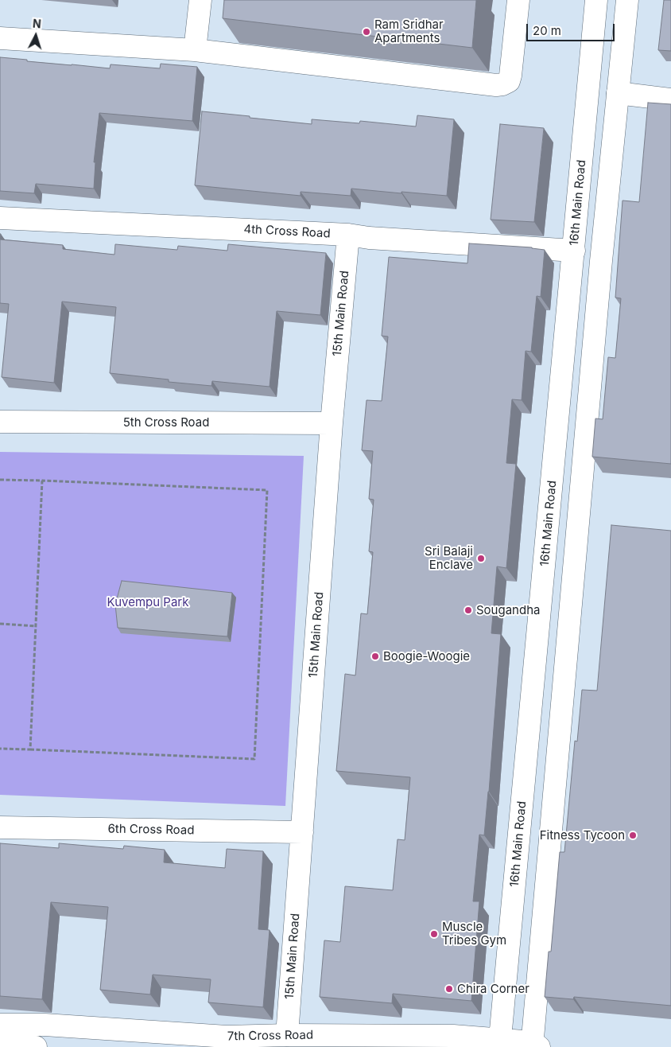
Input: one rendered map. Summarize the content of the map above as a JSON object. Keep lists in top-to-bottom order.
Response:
{
  "streets": {
    "street": [
      "16th Main Road",
      "4th Cross Road",
      "15th Main Road",
      "5th Cross Road",
      "6th Cross Road",
      "7th Cross Road"
    ]
  },
  "crossings": [
    ["16th Main Road", "4th Cross Road"],
    ["16th Main Road", "7th Cross Road"],
    ["4th Cross Road", "15th Main Road"],
    ["15th Main Road", "5th Cross Road"],
    ["15th Main Road", "6th Cross Road"],
    ["15th Main Road", "7th Cross Road"]
  ],
  "parks": ["Kuvempu Park"],
  "places": [
    "Ram Sridhar Apartments",
    "Sri Balaji Enclave",
    "Sougandha",
    "Boogie-Woogie",
    "Fitness Tycoon",
    "Muscle Tribes Gym",
    "Chira Corner"
  ],
  "scale_bar": "20 m",
  "north": "top"
}
